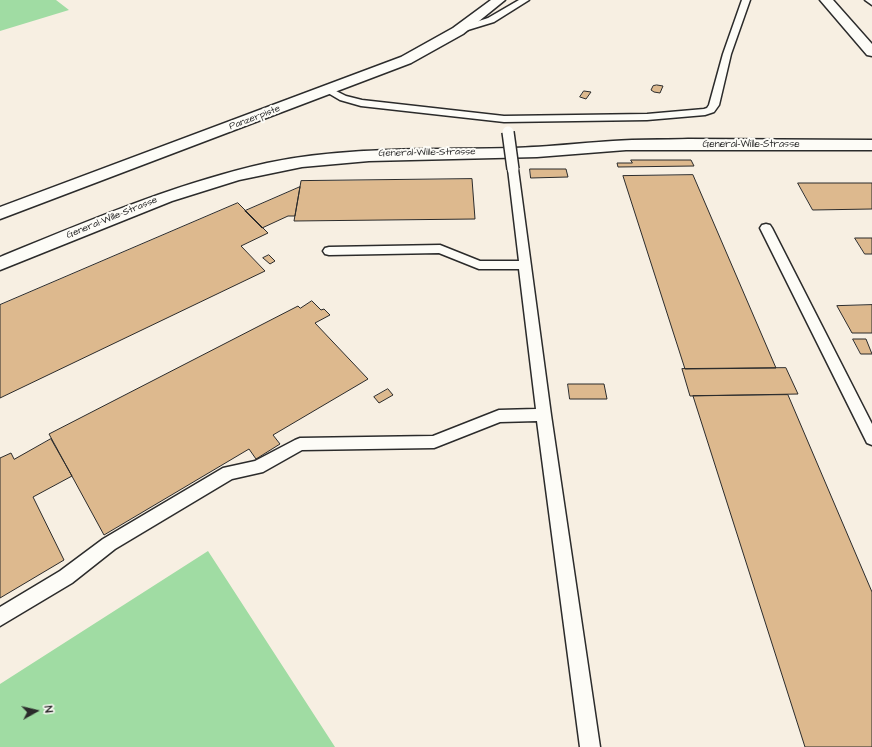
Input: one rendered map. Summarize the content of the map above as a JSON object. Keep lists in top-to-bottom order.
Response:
{
  "streets": {
    "main road": ["Panzerpiste", "General-Wille-Strasse"]
  },
  "north": "right"
}
